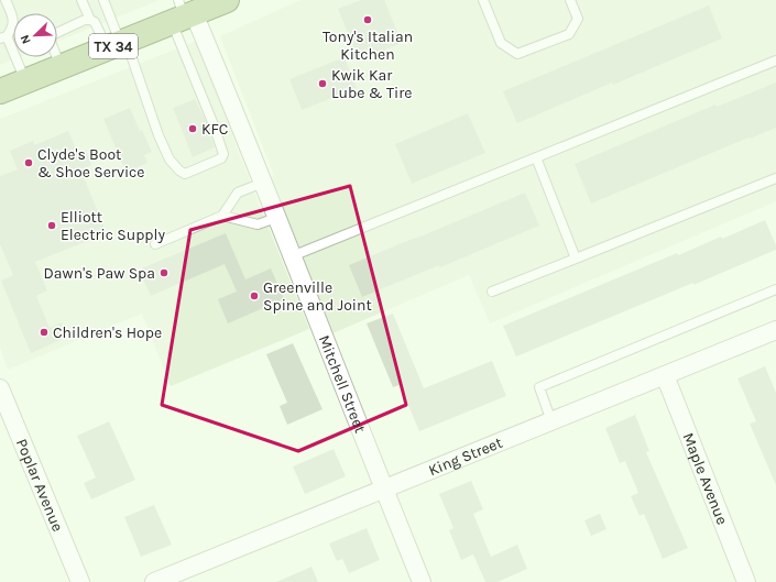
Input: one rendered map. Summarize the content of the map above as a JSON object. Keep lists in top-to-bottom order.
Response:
{
  "streets": {
    "main road": ["TX 34"],
    "street": [
      "Mitchell Street",
      "King Street",
      "Maple Avenue",
      "Poplar Avenue"
    ]
  },
  "crossings": [
    ["TX 34", "Mitchell Street"],
    ["Mitchell Street", "King Street"],
    ["King Street", "Maple Avenue"]
  ],
  "places": [
    "Tony's Italian Kitchen",
    "Kwik Kar Lube & Tire",
    "KFC",
    "Clyde's Boot & Shoe Service",
    "Elliott Electric Supply",
    "Dawn's Paw Spa",
    "Greenville Spine and Joint",
    "Children's Hope"
  ],
  "north": "bottom left"
}
